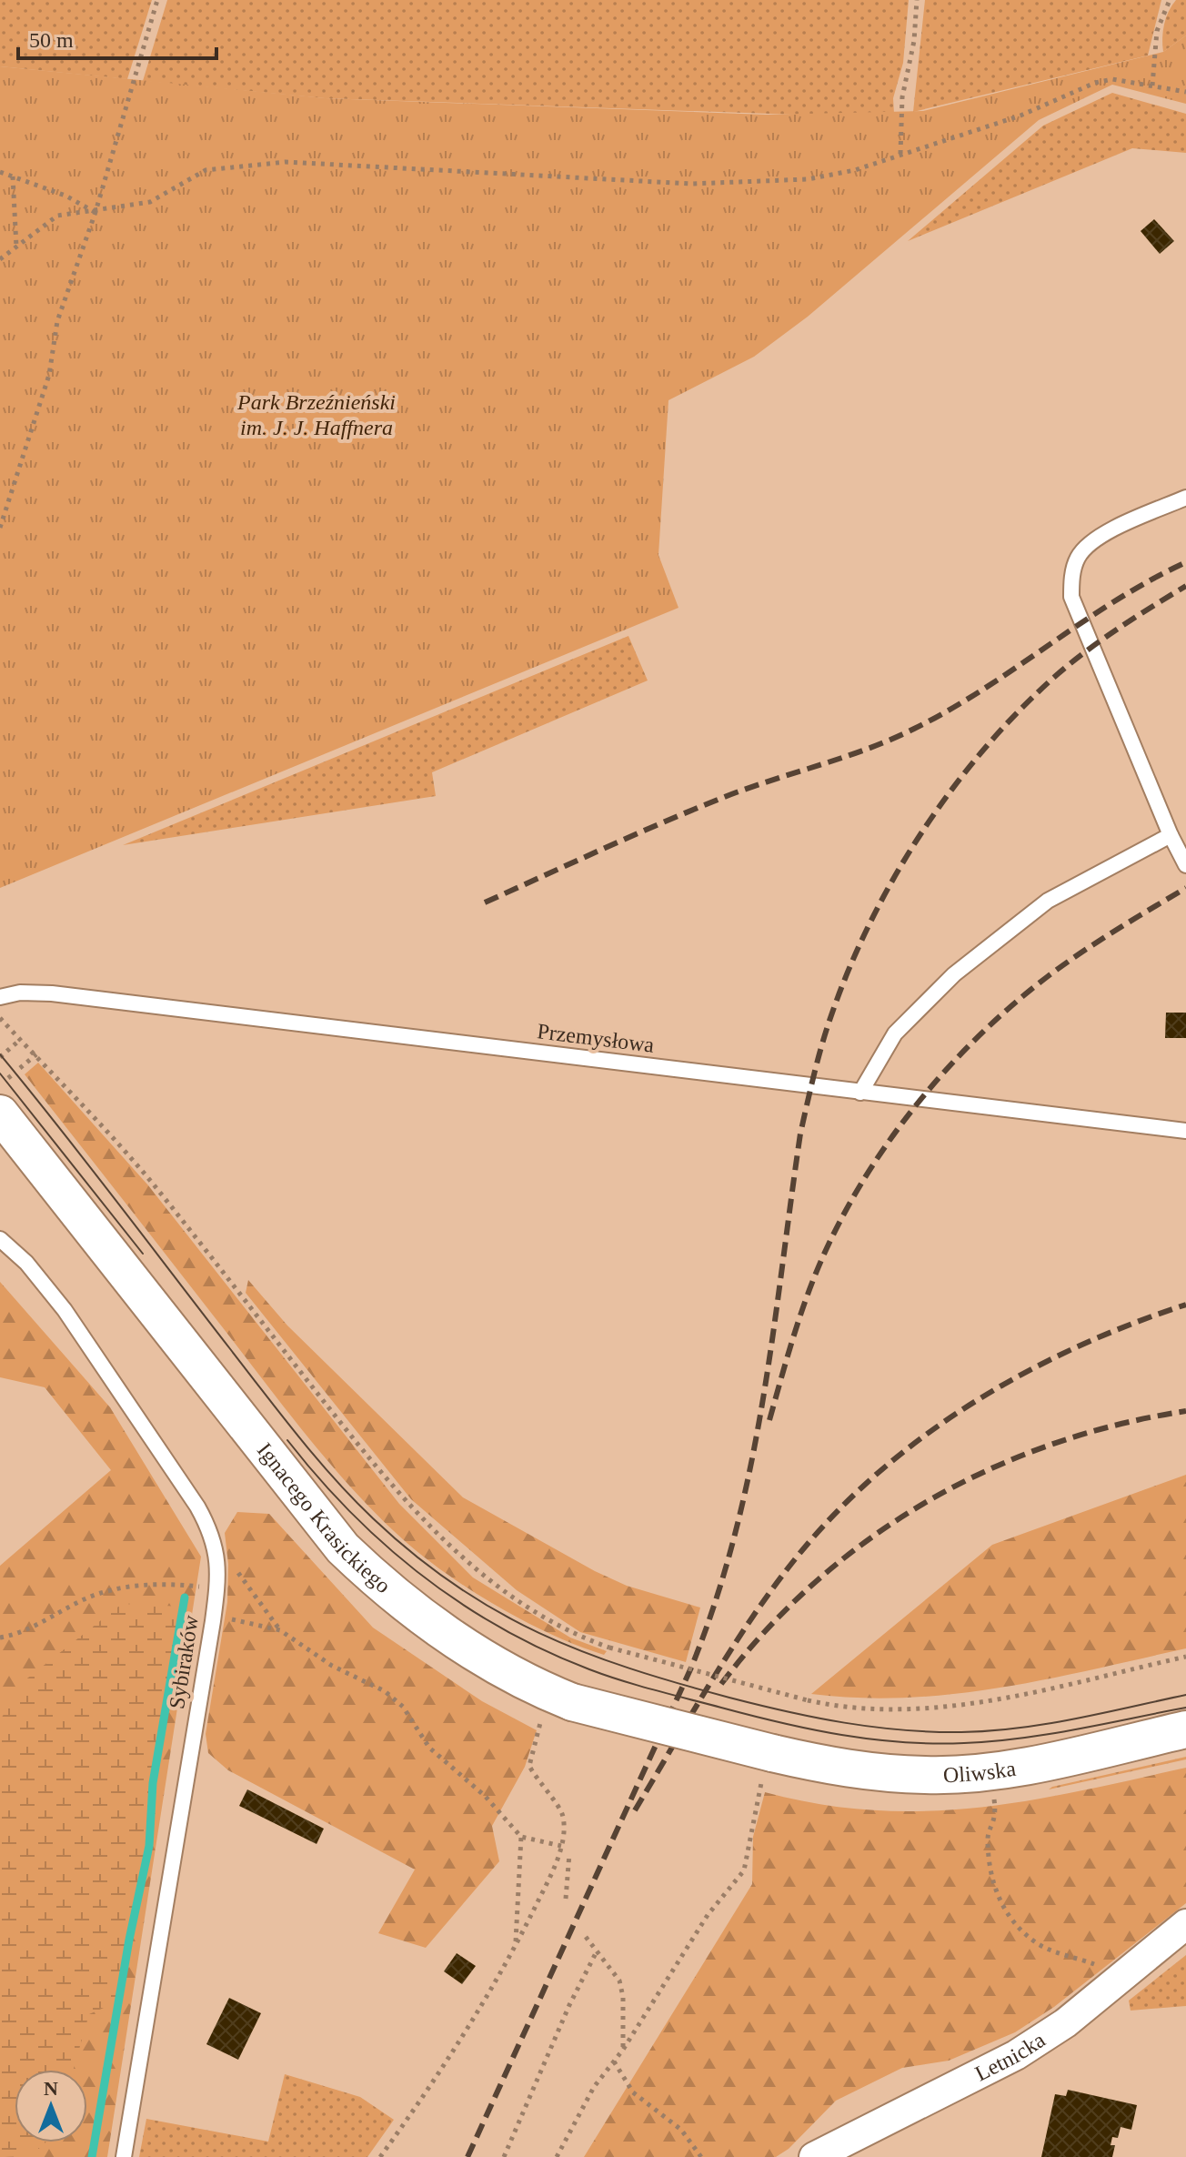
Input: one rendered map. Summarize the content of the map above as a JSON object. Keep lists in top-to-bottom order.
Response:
{
  "streets": {
    "street": ["Ignacego Krasickiego", "Oliwska", "Letnicka"],
    "lane": ["Przemysłowa", "Sybiraków"]
  },
  "crossings": [
    ["Ignacego Krasickiego", "Oliwska"]
  ],
  "parks": ["Park Brzeźnieński im. J. J. Haffnera"],
  "scale_bar": "50 m",
  "north": "top"
}
